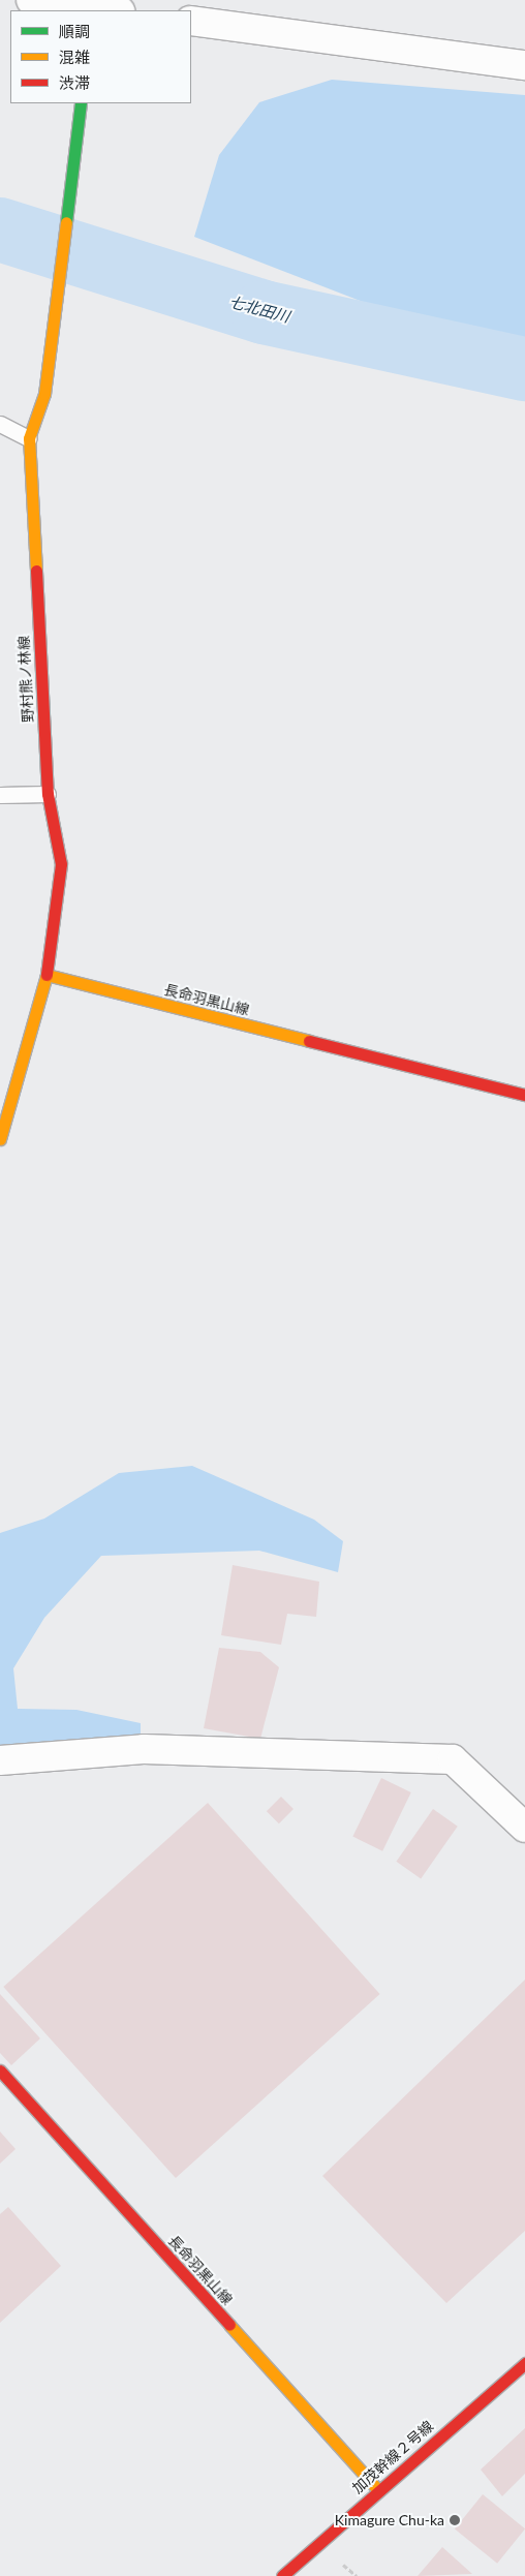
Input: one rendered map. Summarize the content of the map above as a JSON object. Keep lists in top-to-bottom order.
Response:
{
  "streets": {
    "street": ["野村熊ノ林線", "長命羽黒山線", "加茂幹線２号線"]
  },
  "crossings": [
    ["野村熊ノ林線", "長命羽黒山線"],
    ["長命羽黒山線", "加茂幹線２号線"]
  ],
  "water": ["七北田川"],
  "places": ["Kimagure Chu-ka"],
  "legend": ["順調", "混雑", "渋滞"]
}
